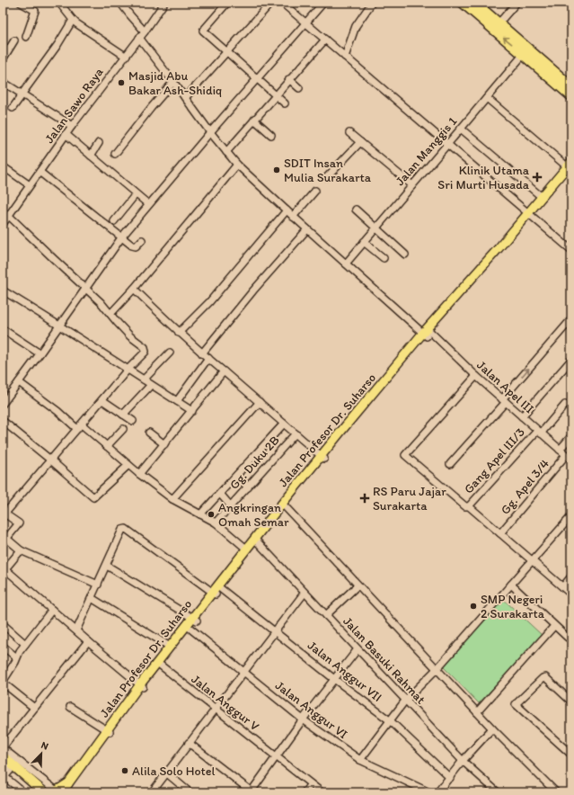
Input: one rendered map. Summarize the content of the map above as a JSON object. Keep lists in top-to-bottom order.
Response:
{
  "streets": {
    "main road": ["Jalan Profesor Dr. Suharso"],
    "street": [
      "Jalan Sawo Raya",
      "Jalan Manggis 1",
      "Jalan Apel III",
      "Gang Apel III/3",
      "Gg. Duku 2B",
      "Gg. Apel 3/4",
      "Jalan Basuki Rahmat",
      "Jalan Anggur VII",
      "Jalan Anggur V",
      "Jalan Anggur VI"
    ]
  },
  "crossings": [
    ["Jalan Sawo Raya", "Jalan Apel III"],
    ["Jalan Manggis 1", "Jalan Apel III"],
    ["Jalan Apel III", "Jalan Profesor Dr. Suharso"],
    ["Jalan Apel III", "Gang Apel III/3"],
    ["Jalan Apel III", "Gg. Apel 3/4"],
    ["Jalan Profesor Dr. Suharso", "Jalan Basuki Rahmat"],
    ["Jalan Profesor Dr. Suharso", "Jalan Anggur VII"],
    ["Jalan Profesor Dr. Suharso", "Jalan Anggur V"],
    ["Jalan Profesor Dr. Suharso", "Jalan Anggur VI"]
  ],
  "places": {
    "other": [
      "Masjid Abu Bakar Ash-Shidiq",
      "SDIT Insan Mulia Surakarta",
      "Angkringan Omah Semar",
      "SMP Negeri 2 Surakarta",
      "Alila Solo Hotel"
    ],
    "health": ["Klinik Utama Sri Murti Husada", "RS Paru Jajar Surakarta"]
  },
  "north": "top right"
}
